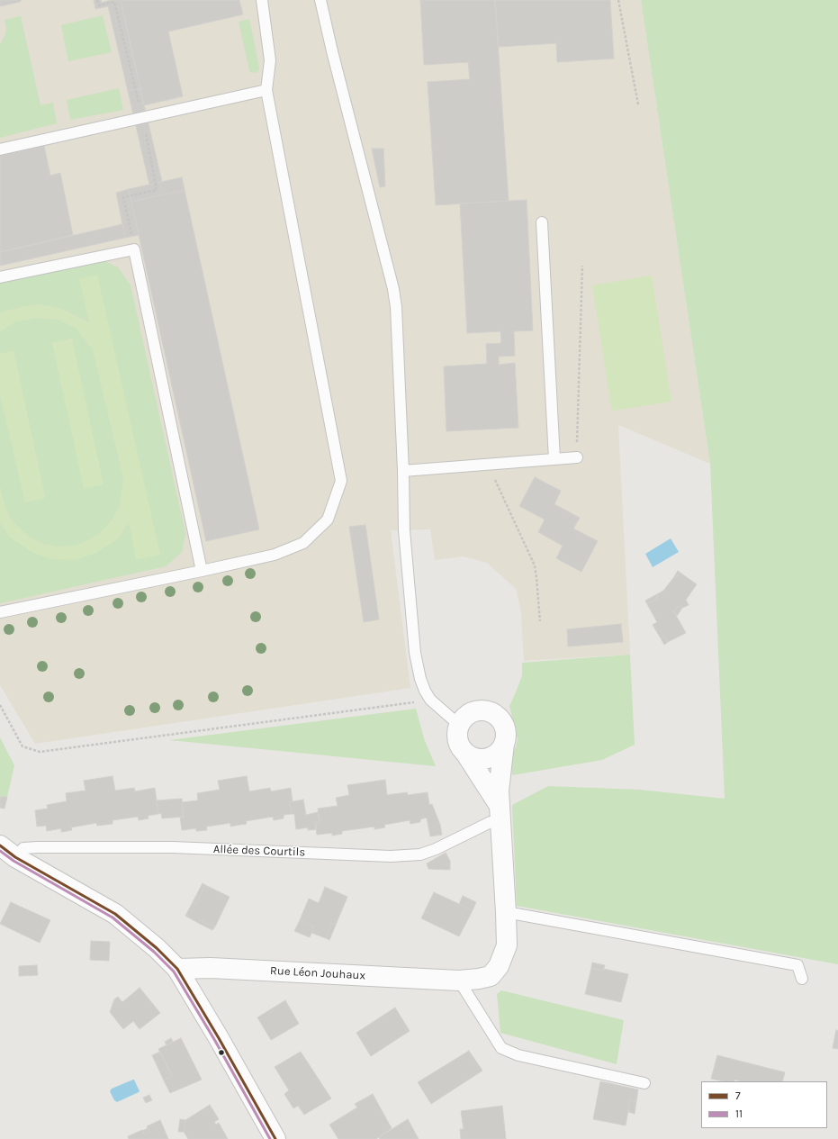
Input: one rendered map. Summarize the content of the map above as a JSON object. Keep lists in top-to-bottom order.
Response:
{
  "streets": {
    "street": ["Rue Léon Jouhaux"],
    "lane": ["Allée des Courtils"]
  },
  "crossings": [
    ["Allée des Courtils", "Rue Léon Jouhaux"]
  ],
  "lines": ["transit line 7", "transit line 11"],
  "legend": ["7", "11"]
}
